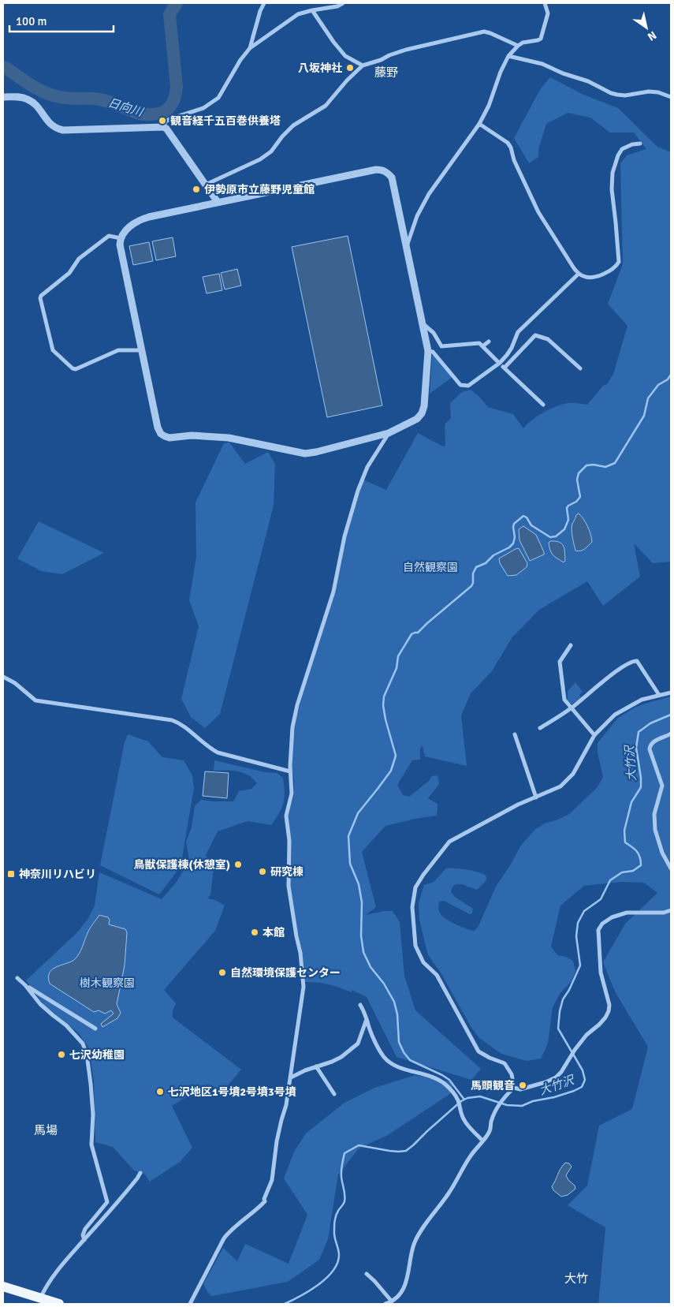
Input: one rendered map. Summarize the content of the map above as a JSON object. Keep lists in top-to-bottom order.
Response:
{
  "districts": ["藤野", "馬場", "大竹"],
  "water": ["日向川", "大竹沢"],
  "parks": ["自然観察園", "樹木観察園"],
  "places": {
    "other": [
      "八坂神社",
      "観音経千五百巻供養塔",
      "伊勢原市立藤野児童館",
      "鳥獣保護棟(休憩室)",
      "研究棟",
      "本館",
      "自然環境保護センター",
      "七沢幼稚園",
      "馬頭観音",
      "七沢地区1号墳2号墳3号墳"
    ],
    "transit": ["神奈川リハビリ"]
  },
  "scale_bar": "100 m",
  "north": "bottom right"
}
